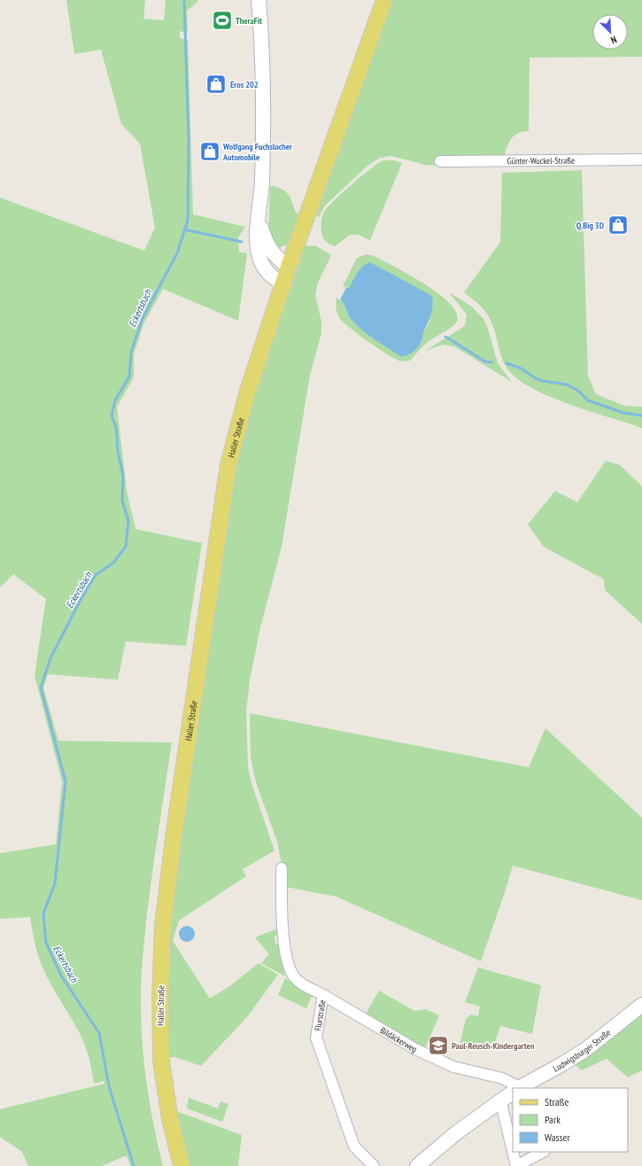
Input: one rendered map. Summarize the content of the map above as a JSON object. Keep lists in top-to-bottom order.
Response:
{
  "streets": {
    "main road": ["Haller Straße"],
    "street": [
      "Günter-Wuckel-Straße",
      "Flurstraße",
      "Bildäckerweg",
      "Ludwigsburger Straße"
    ]
  },
  "crossings": [
    ["Flurstraße", "Bildäckerweg"]
  ],
  "water": ["Eckertsbach"],
  "places": {
    "sports": ["TheraFit"],
    "shop": ["Eros 202", "Wolfgang Fuchslocher Automobile", "Q.Big 3D"],
    "school or university": ["Paul-Reusch-Kindergarten"]
  },
  "legend": ["Straße", "Park", "Wasser"],
  "north": "bottom right"
}
